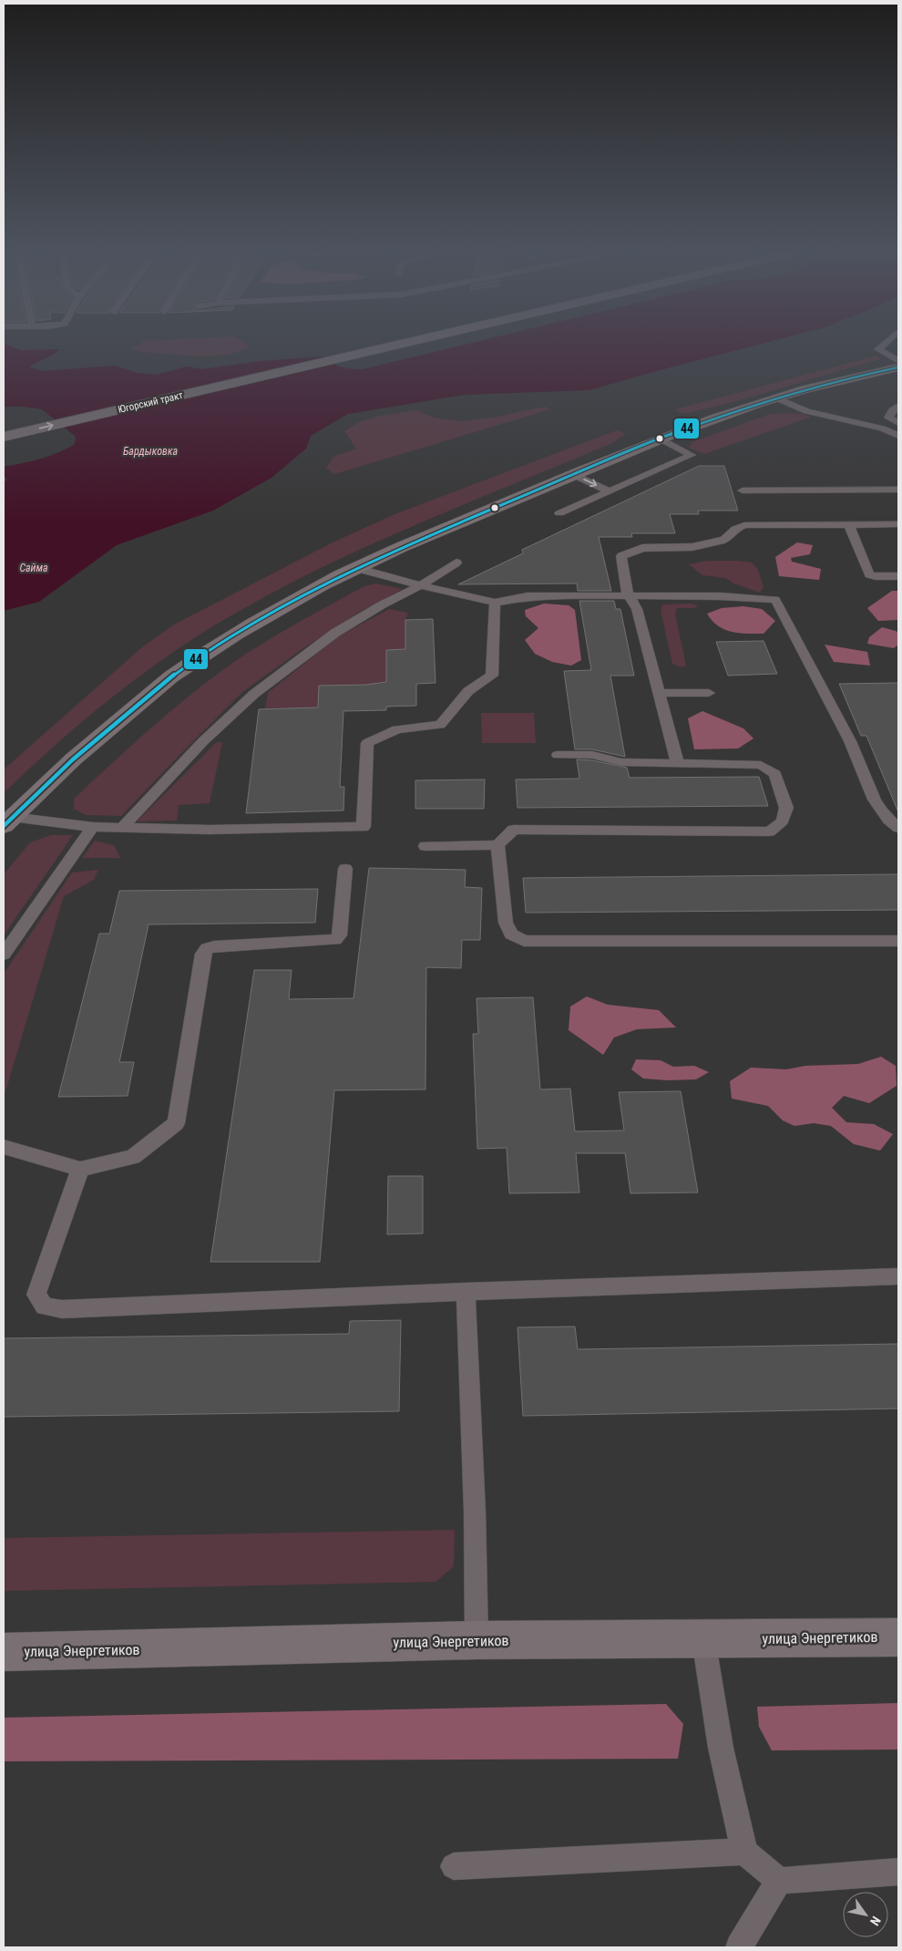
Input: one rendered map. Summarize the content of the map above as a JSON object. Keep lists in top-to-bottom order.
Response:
{
  "streets": {
    "main road": ["Югорский тракт", "улица Энергетиков"]
  },
  "water": ["Бардыковка", "Сайма"],
  "lines": ["transit line 44"],
  "north": "bottom right"
}
